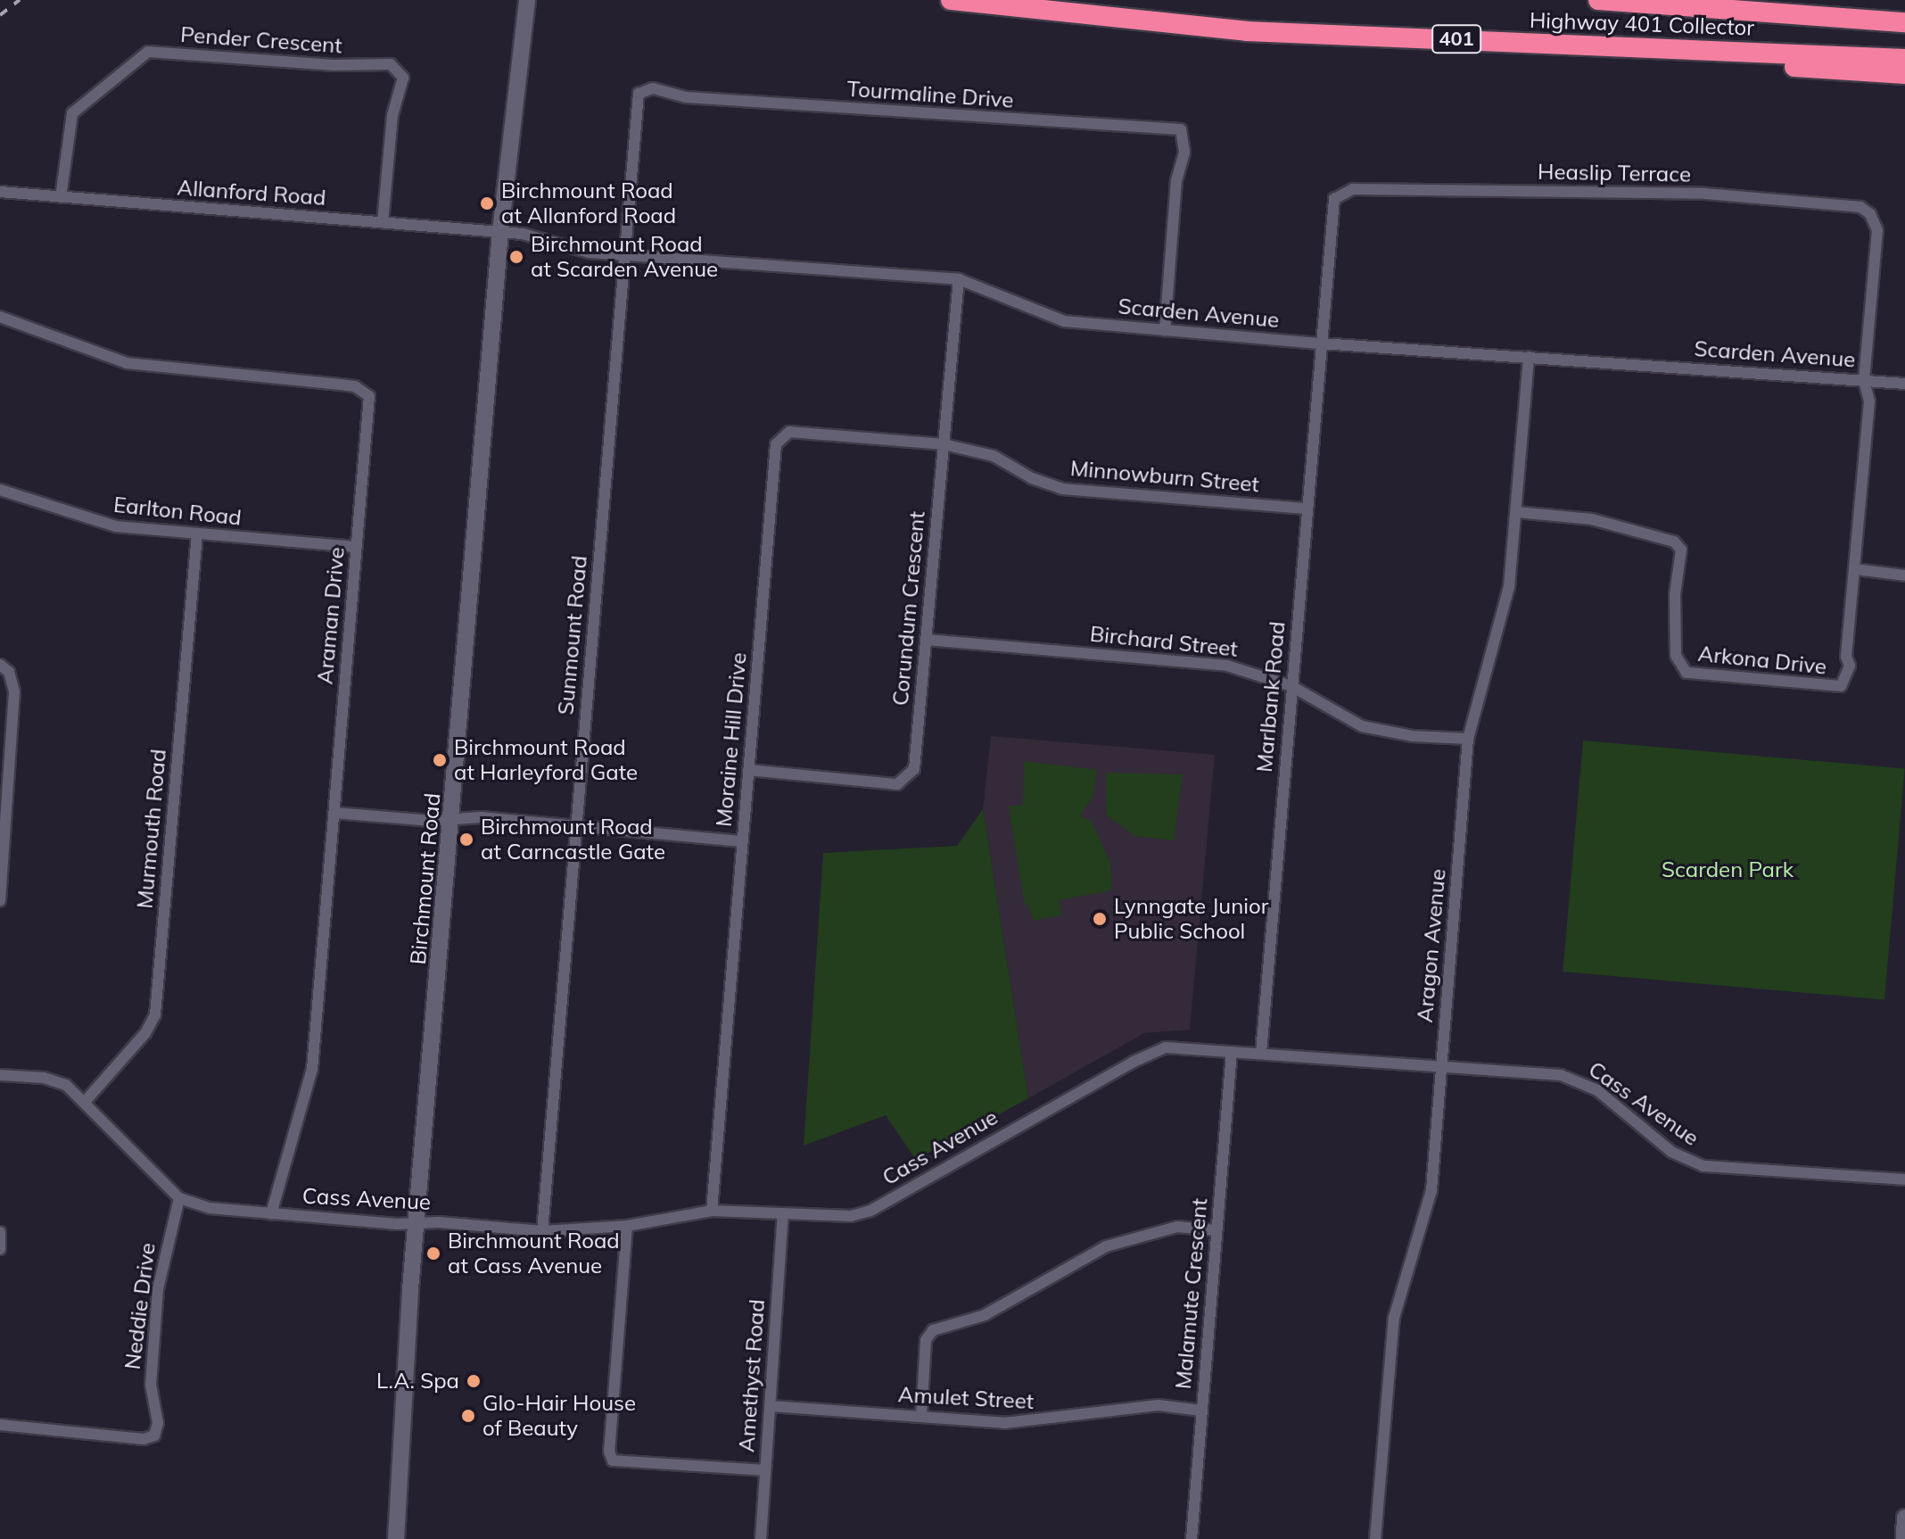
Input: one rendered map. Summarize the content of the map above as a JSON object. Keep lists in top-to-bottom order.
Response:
{
  "streets": {
    "highway": ["Highway 401 Collector", "401"],
    "main road": ["Birchmount Road"],
    "street": [
      "Pender Crescent",
      "Tourmaline Drive",
      "Heaslip Terrace",
      "Allanford Road",
      "Scarden Avenue",
      "Minnowburn Street",
      "Earlton Road",
      "Corundum Crescent",
      "Araman Drive",
      "Sunmount Road",
      "Birchard Street",
      "Arkona Drive",
      "Marlbank Road",
      "Moraine Hill Drive",
      "Murmouth Road",
      "Aragon Avenue",
      "Cass Avenue",
      "Malamute Crescent",
      "Neddie Drive",
      "Amethyst Road",
      "Amulet Street"
    ]
  },
  "crossings": [
    ["Pender Crescent", "Allanford Road"],
    ["Tourmaline Drive", "Scarden Avenue"],
    ["Tourmaline Drive", "Sunmount Road"],
    ["Heaslip Terrace", "Scarden Avenue"],
    ["Heaslip Terrace", "Arkona Drive"],
    ["Heaslip Terrace", "Marlbank Road"],
    ["Allanford Road", "Scarden Avenue"],
    ["Allanford Road", "Birchmount Road"],
    ["Scarden Avenue", "Corundum Crescent"],
    ["Scarden Avenue", "Sunmount Road"],
    ["Scarden Avenue", "Arkona Drive"],
    ["Scarden Avenue", "Marlbank Road"],
    ["Scarden Avenue", "Birchmount Road"],
    ["Scarden Avenue", "Aragon Avenue"],
    ["Minnowburn Street", "Corundum Crescent"],
    ["Minnowburn Street", "Marlbank Road"],
    ["Minnowburn Street", "Moraine Hill Drive"],
    ["Earlton Road", "Araman Drive"],
    ["Earlton Road", "Murmouth Road"],
    ["Corundum Crescent", "Birchard Street"],
    ["Corundum Crescent", "Moraine Hill Drive"],
    ["Araman Drive", "Cass Avenue"],
    ["Sunmount Road", "Cass Avenue"],
    ["Birchard Street", "Marlbank Road"],
    ["Birchard Street", "Aragon Avenue"],
    ["Arkona Drive", "Aragon Avenue"],
    ["Marlbank Road", "Cass Avenue"],
    ["Moraine Hill Drive", "Cass Avenue"],
    ["Murmouth Road", "Cass Avenue"],
    ["Birchmount Road", "Cass Avenue"],
    ["Aragon Avenue", "Cass Avenue"],
    ["Cass Avenue", "Malamute Crescent"],
    ["Cass Avenue", "Neddie Drive"],
    ["Cass Avenue", "Amethyst Road"],
    ["Malamute Crescent", "Amulet Street"],
    ["Amethyst Road", "Amulet Street"]
  ],
  "parks": ["Scarden Park"],
  "places": [
    "Birchmount Road at Allanford Road",
    "Birchmount Road at Scarden Avenue",
    "Birchmount Road at Harleyford Gate",
    "Birchmount Road at Carncastle Gate",
    "Lynngate Junior Public School",
    "Birchmount Road at Cass Avenue",
    "L.A. Spa",
    "Glo-Hair House of Beauty"
  ]
}
